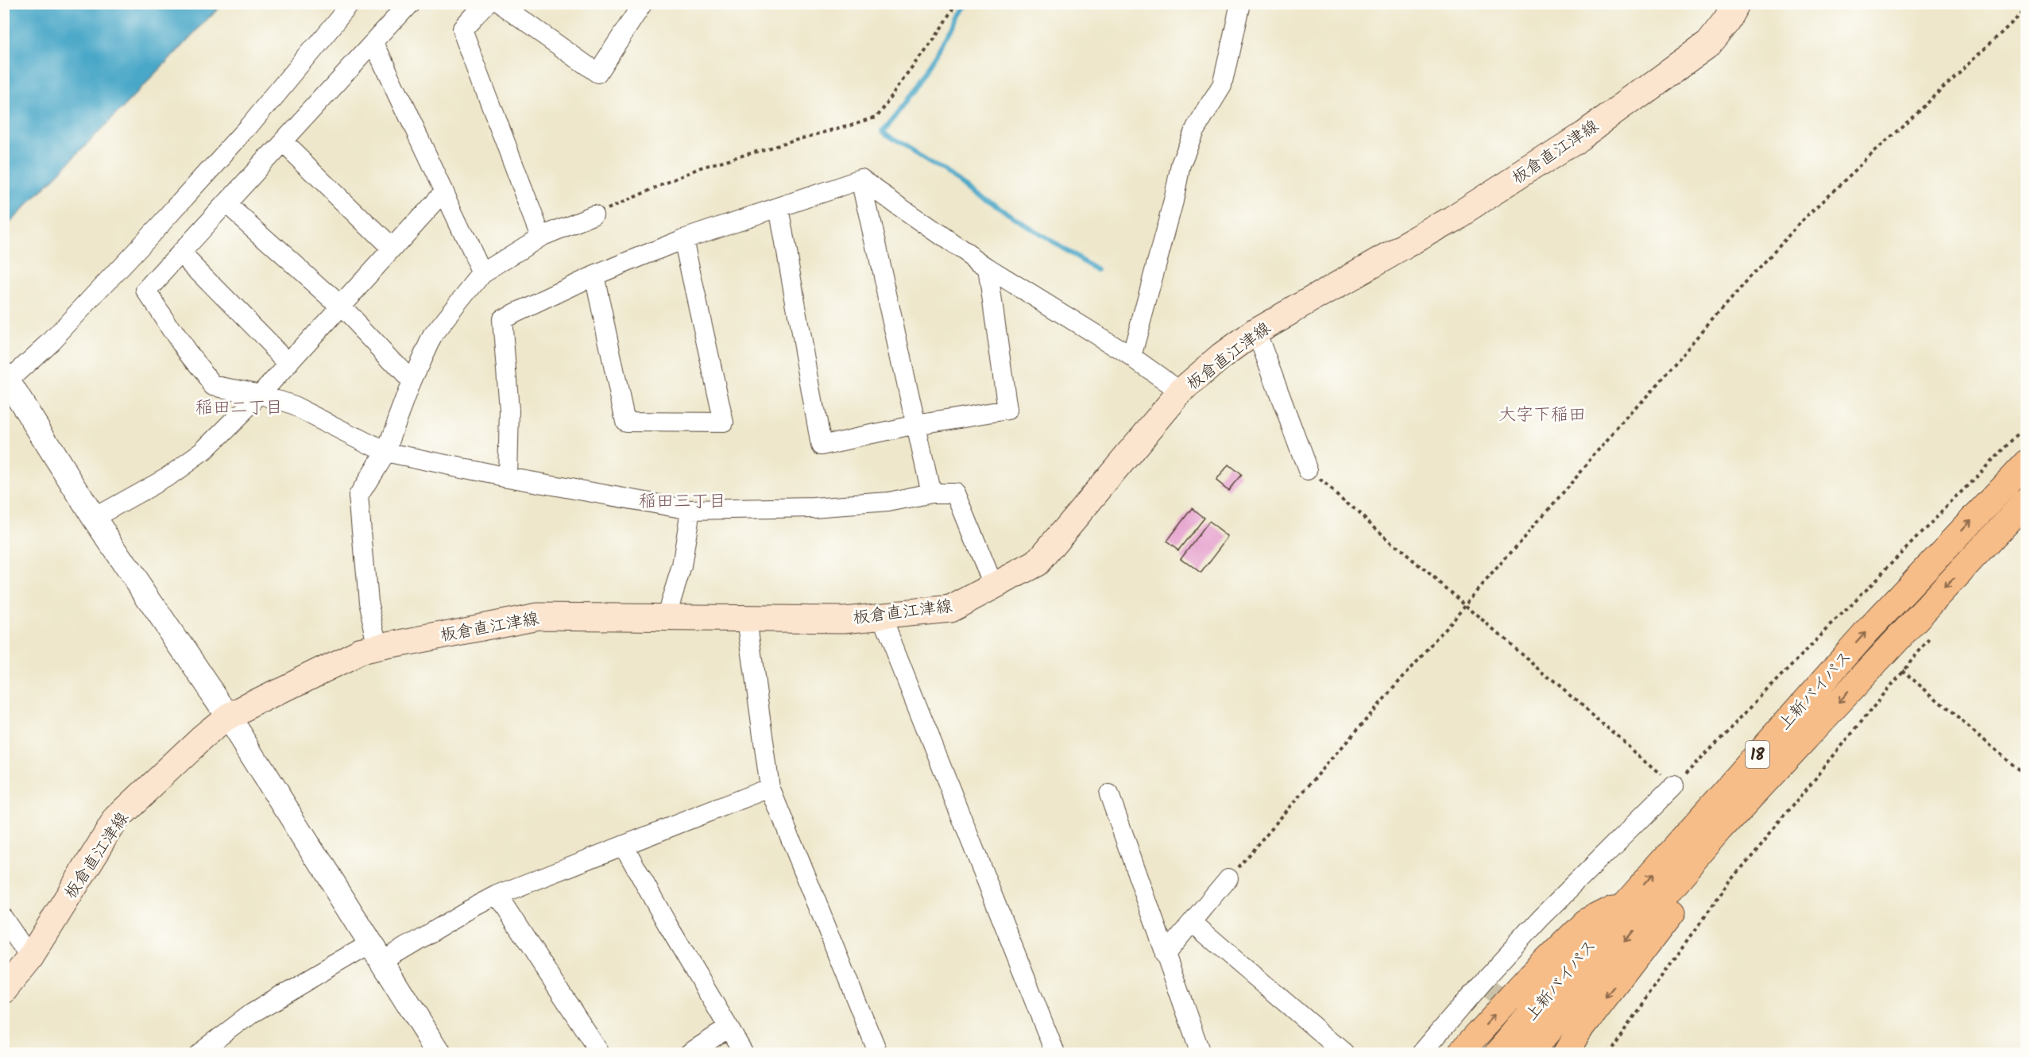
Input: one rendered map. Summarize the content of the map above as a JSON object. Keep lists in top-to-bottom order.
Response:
{
  "streets": {
    "highway": ["上新バイパス", "18"],
    "main road": ["板倉直江津線"]
  },
  "crossings": [
    ["上新バイパス", "18"]
  ],
  "districts": ["稲田二丁目", "大字下稲田", "稲田三丁目"]
}
